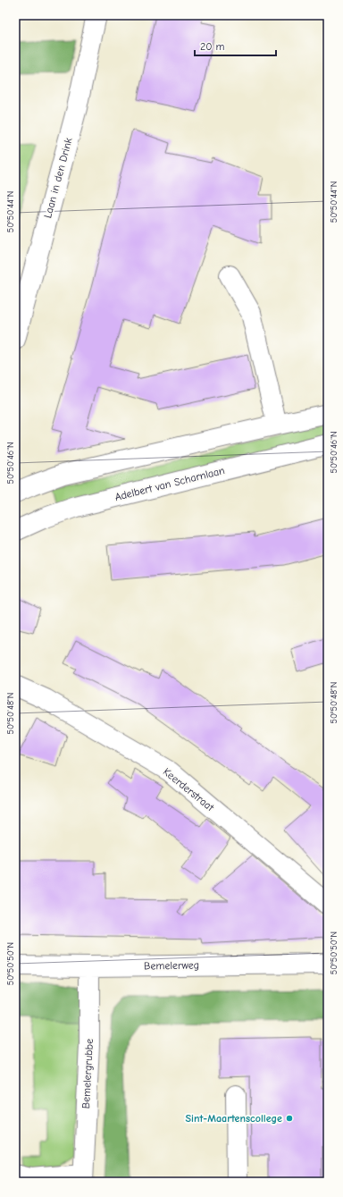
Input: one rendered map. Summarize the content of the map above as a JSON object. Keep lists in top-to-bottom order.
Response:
{
  "streets": {
    "street": [
      "Laan in den Drink",
      "Adelbert van Scharnlaan",
      "Keerderstraat",
      "Bemelerweg",
      "Bemelergrubbe"
    ]
  },
  "crossings": [
    ["Bemelerweg", "Bemelergrubbe"]
  ],
  "places": ["Sint-Maartenscollege"],
  "scale_bar": "20 m",
  "coordinates": [
    "50°50'44\"N",
    "50°50'46\"N",
    "50°50'48\"N",
    "50°50'50\"N"
  ]
}
